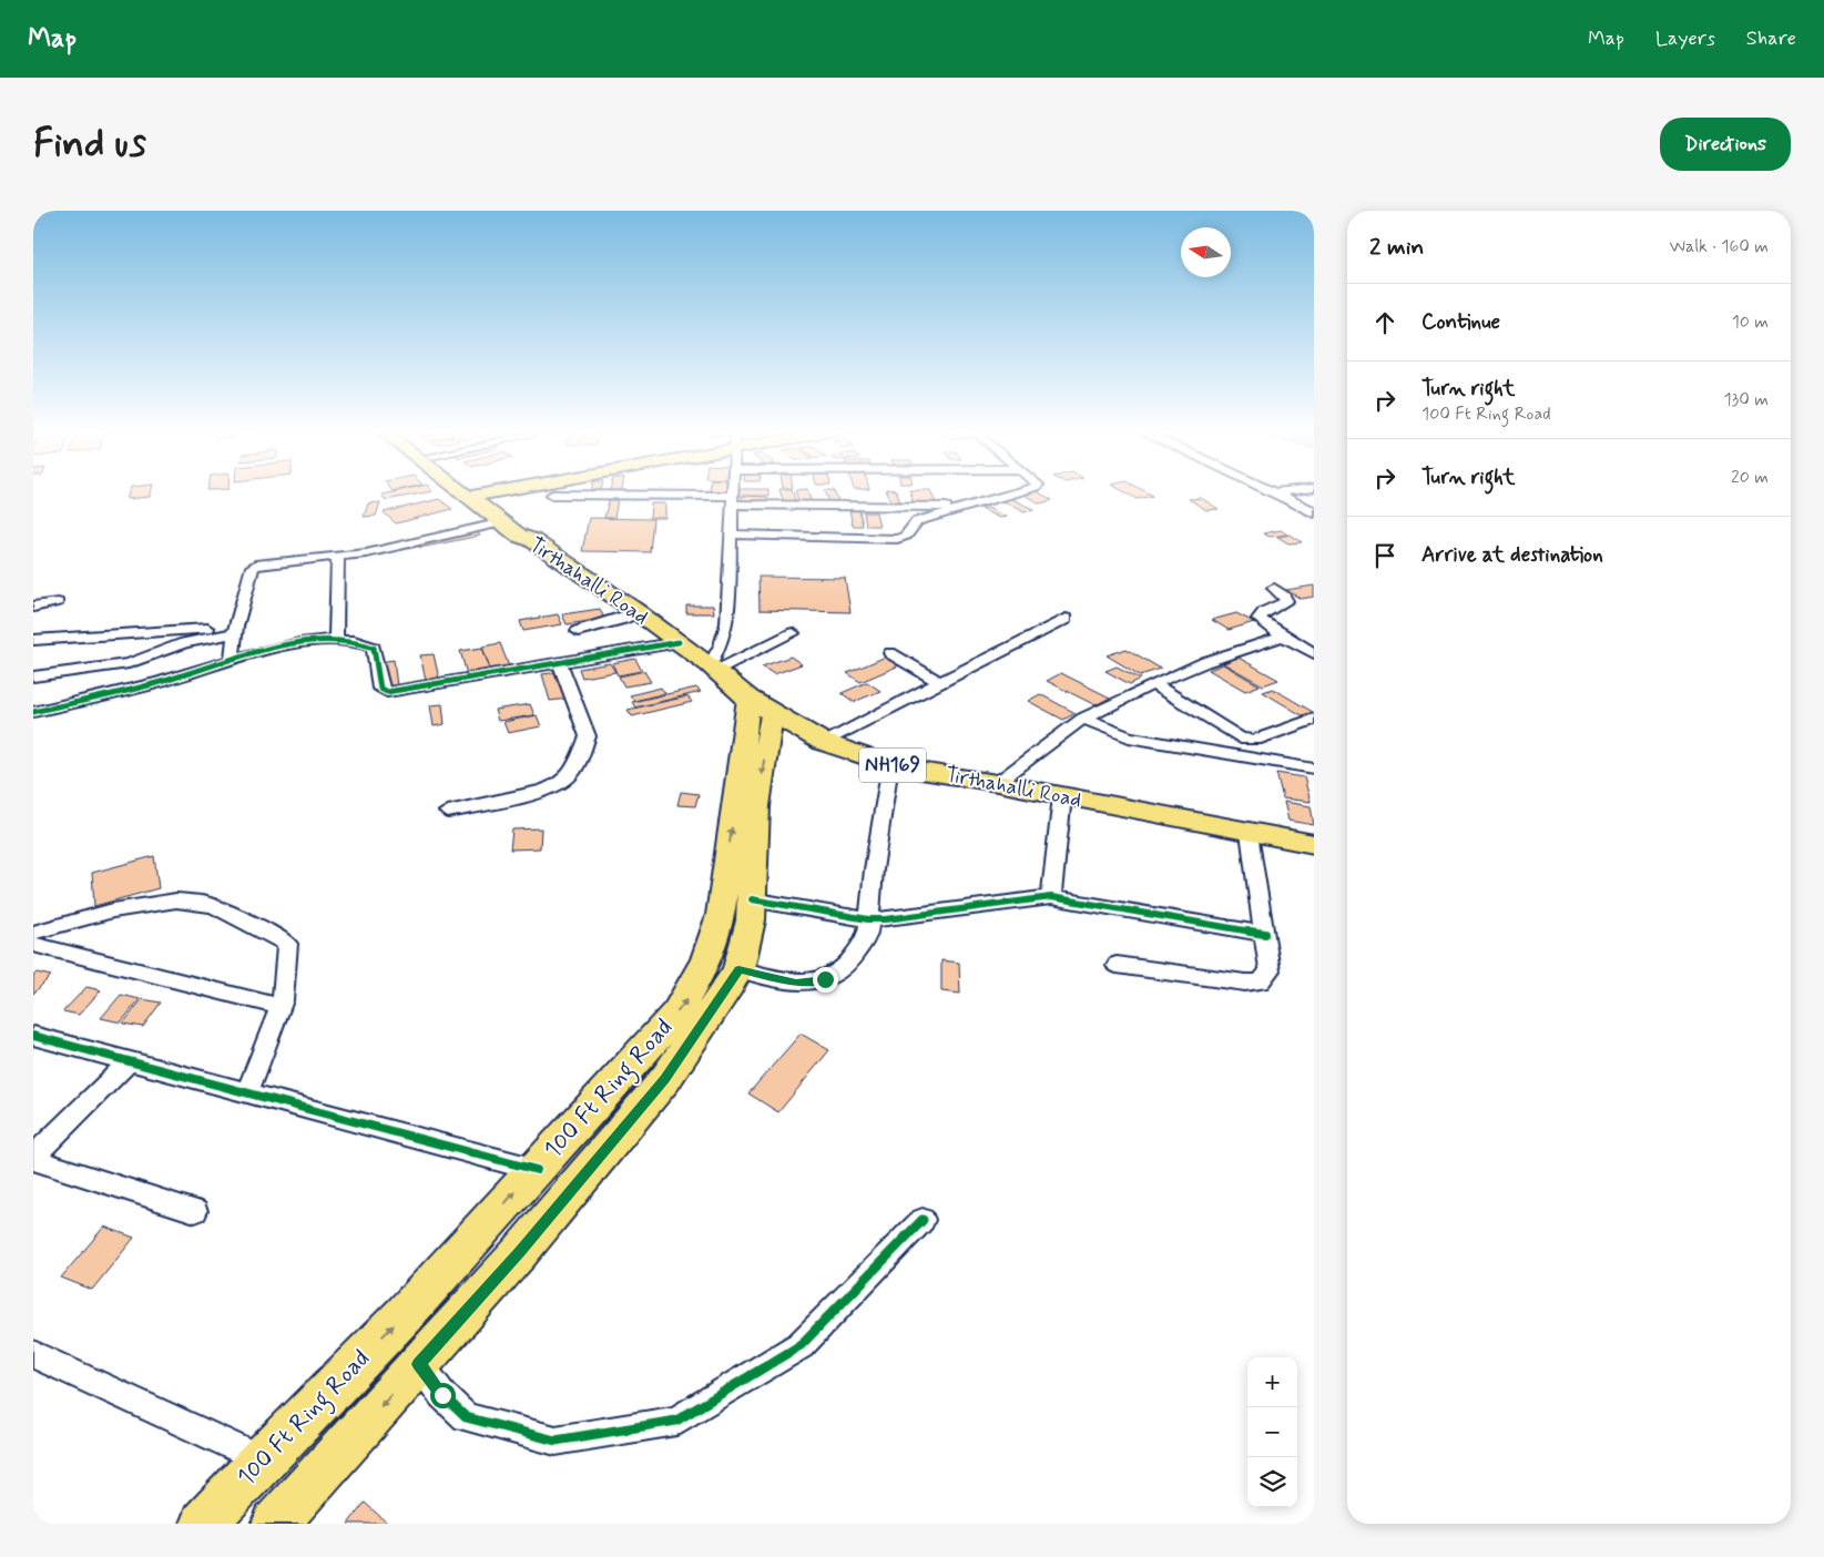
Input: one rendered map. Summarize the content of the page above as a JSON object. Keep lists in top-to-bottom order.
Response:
{
  "streets": {
    "highway": ["Tirthahalli Road", "NH169"],
    "main road": ["100 Ft Ring Road"]
  },
  "crossings": [
    ["Tirthahalli Road", "100 Ft Ring Road"]
  ],
  "north": "left",
  "page": {
    "header": "Map",
    "nav": ["Map", "Layers", "Share"],
    "buttons": "Directions",
    "title": "Find us",
    "heading": ["2 min", "Walk · 160 m"],
    "list": [
      ["Continue", "10 m"],
      ["Turn right", "100 Ft Ring Road", "130 m"],
      ["Turn right", "20 m"],
      "Arrive at destination"
    ],
    "map_buttons": ["+", "−"]
  }
}
